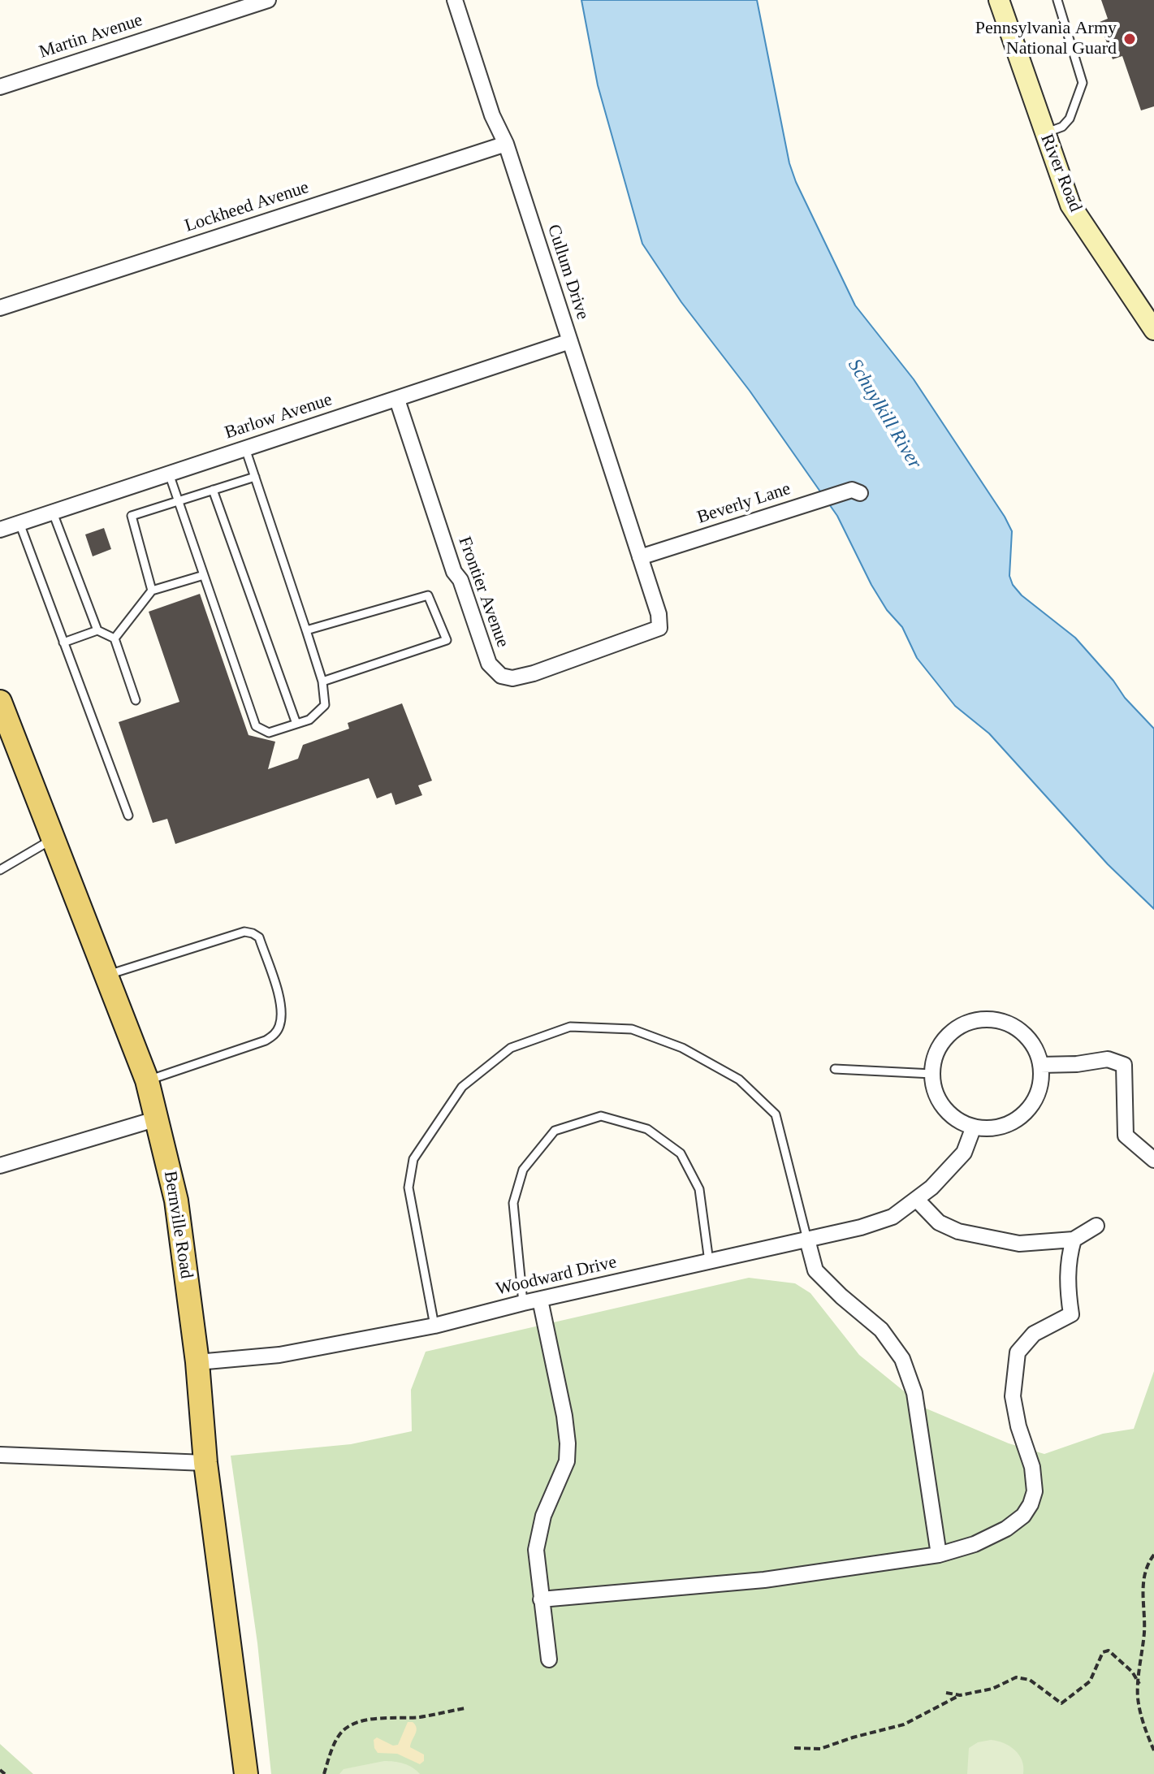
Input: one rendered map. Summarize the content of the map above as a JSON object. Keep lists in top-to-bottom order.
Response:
{
  "streets": {
    "main road": ["Bernville Road"],
    "street": [
      "Martin Avenue",
      "River Road",
      "Lockheed Avenue",
      "Cullum Drive",
      "Barlow Avenue",
      "Beverly Lane",
      "Frontier Avenue",
      "Woodward Drive"
    ]
  },
  "crossings": [
    ["Lockheed Avenue", "Cullum Drive"],
    ["Cullum Drive", "Barlow Avenue"],
    ["Cullum Drive", "Beverly Lane"],
    ["Cullum Drive", "Frontier Avenue"],
    ["Barlow Avenue", "Frontier Avenue"],
    ["Beverly Lane", "Frontier Avenue"],
    ["Bernville Road", "Woodward Drive"]
  ],
  "water": ["Schuylkill River"],
  "places": ["Pennsylvania Army National Guard"]
}
